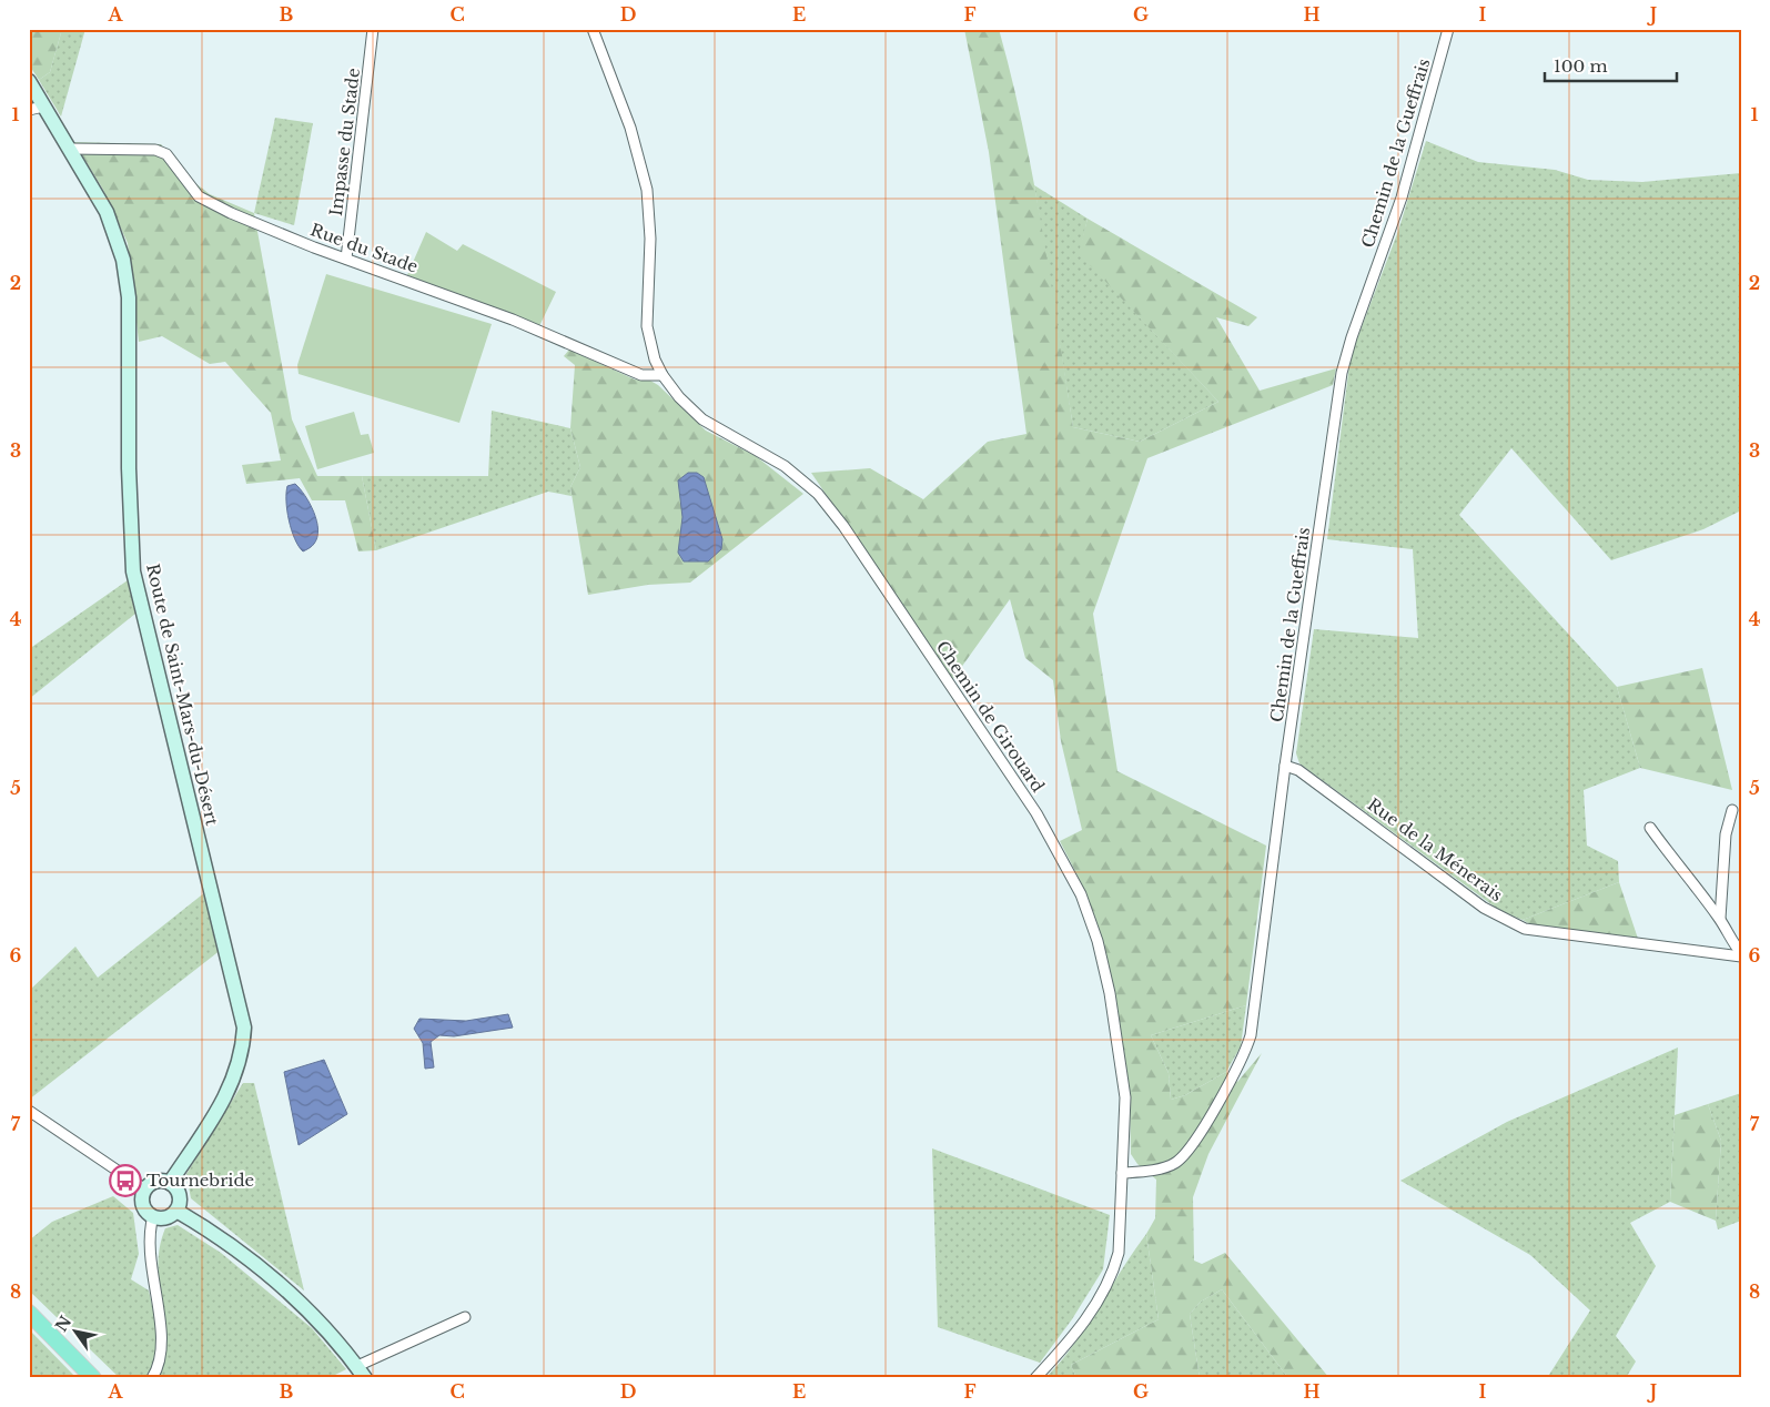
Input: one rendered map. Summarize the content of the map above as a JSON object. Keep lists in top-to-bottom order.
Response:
{
  "streets": {
    "main road": ["Route de Saint-Mars-du-Désert"],
    "street": [
      "Impasse du Stade",
      "Chemin de la Gueffrais",
      "Rue du Stade",
      "Chemin de Girouard",
      "Rue de la Ménerais"
    ]
  },
  "crossings": [
    ["Impasse du Stade", "Rue du Stade"],
    ["Chemin de la Gueffrais", "Chemin de Girouard"],
    ["Chemin de la Gueffrais", "Rue de la Ménerais"],
    ["Rue du Stade", "Route de Saint-Mars-du-Désert"],
    ["Rue du Stade", "Chemin de Girouard"]
  ],
  "places": {
    "bus stop": ["Tournebride"]
  },
  "scale_bar": "100 m",
  "north": "top left",
  "grid": {
    "columns": [
      "A",
      "B",
      "C",
      "D",
      "E",
      "F",
      "G",
      "H",
      "I",
      "J"
    ],
    "rows": [
      "1",
      "2",
      "3",
      "4",
      "5",
      "6",
      "7",
      "8"
    ]
  }
}
